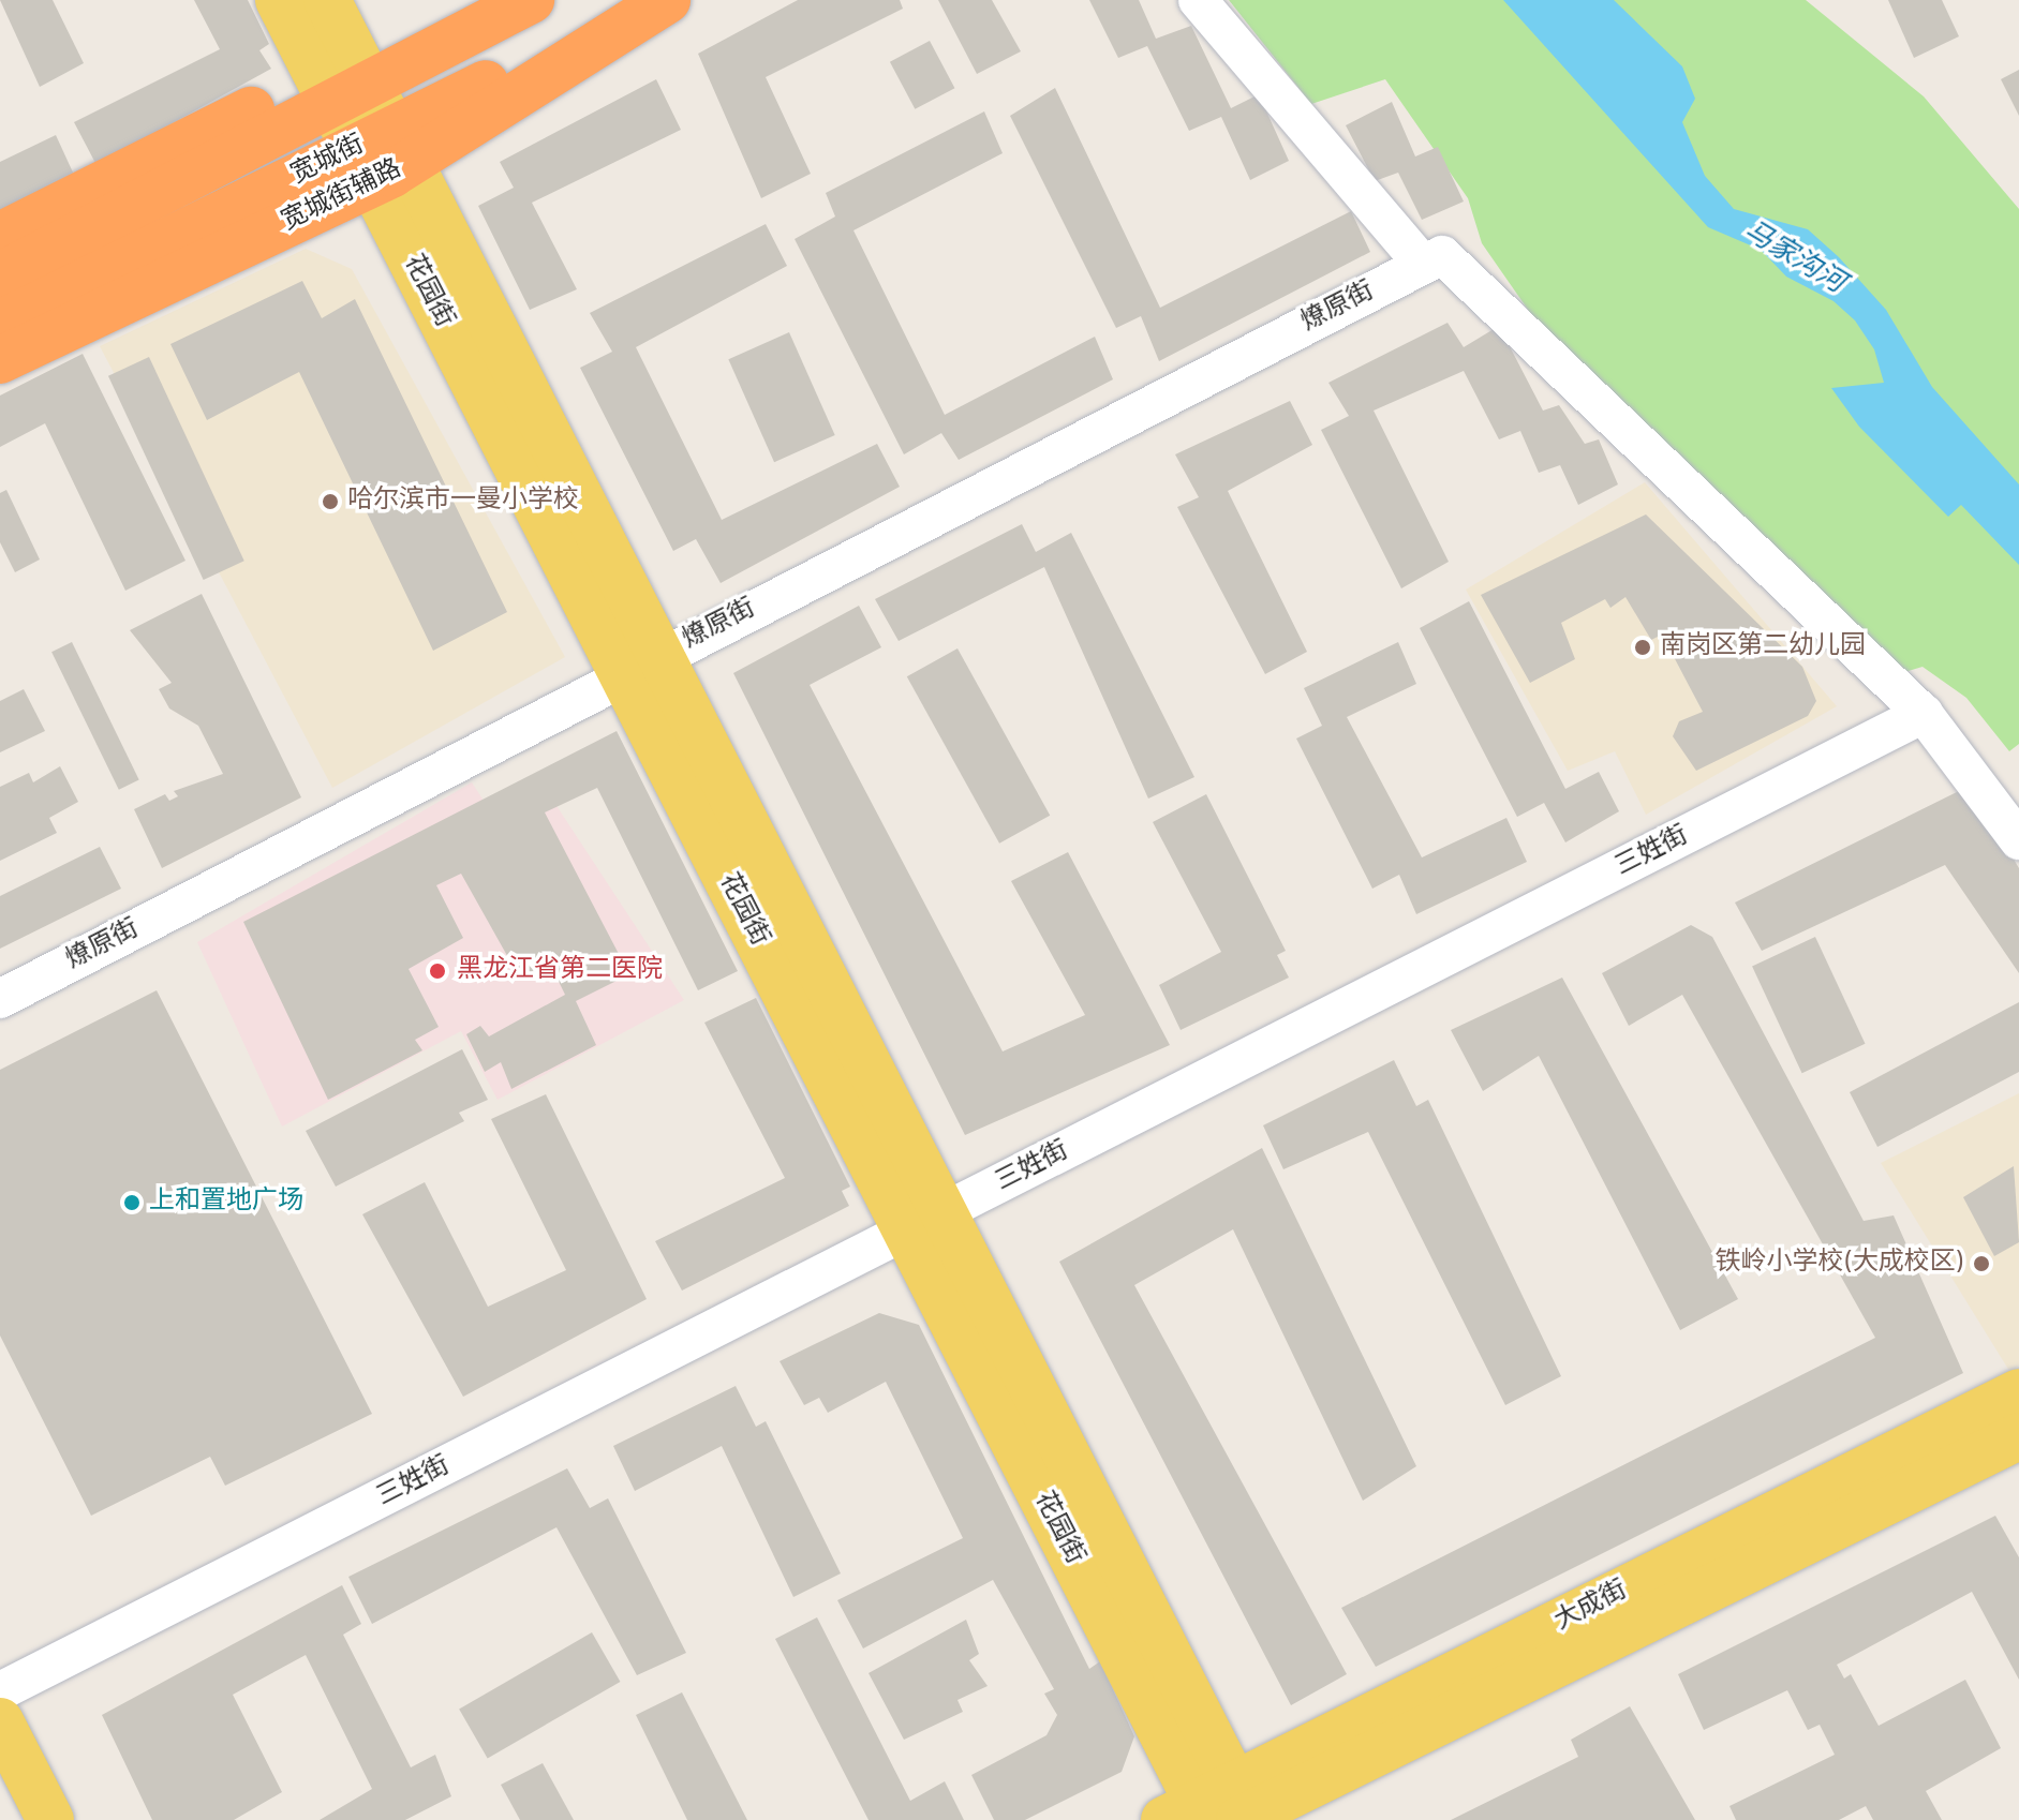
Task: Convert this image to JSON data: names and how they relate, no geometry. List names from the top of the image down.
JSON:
{
  "streets": {
    "highway": ["宽城街", "宽城街辅路"],
    "main road": ["花园街", "大成街"],
    "street": ["燎原街", "三姓街"]
  },
  "crossings": [
    ["宽城街", "宽城街辅路"],
    ["宽城街", "花园街"],
    ["宽城街辅路", "花园街"],
    ["花园街", "燎原街"],
    ["花园街", "三姓街"],
    ["花园街", "大成街"]
  ],
  "water": ["马家沟河"],
  "places": [
    "哈尔滨市一曼小学校",
    "南岗区第二幼儿园",
    "黑龙江省第二医院",
    "上和置地广场",
    "铁岭小学校(大成校区)"
  ]
}
